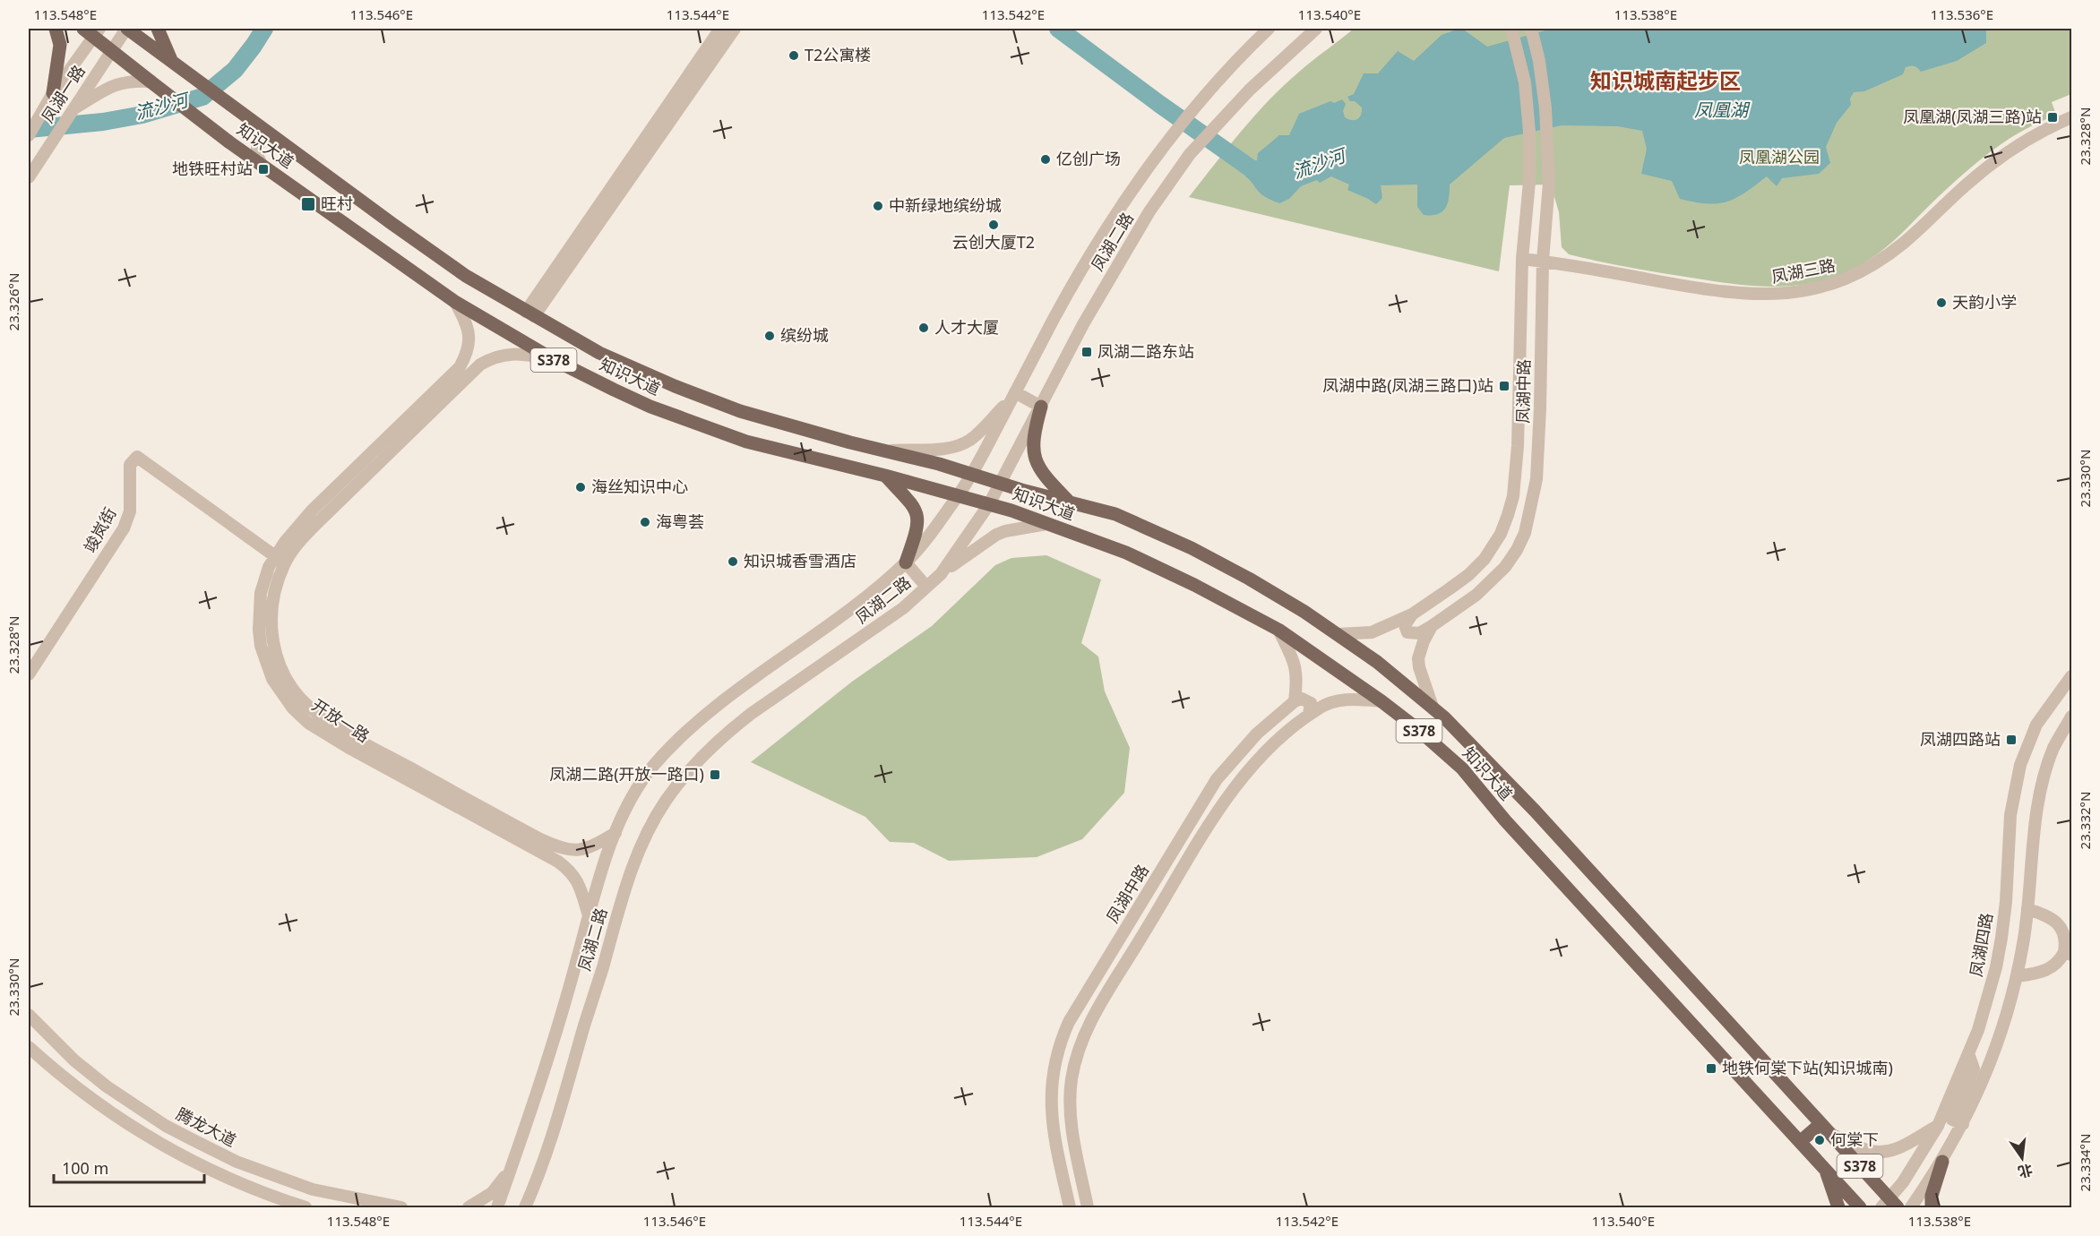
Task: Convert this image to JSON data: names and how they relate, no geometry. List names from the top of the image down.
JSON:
{
  "streets": {
    "main road": ["知识大道", "S378"],
    "street": [
      "凤湖一路",
      "凤湖二路",
      "凤湖三路",
      "凤湖中路",
      "竣岚街",
      "开放一路",
      "凤湖四路",
      "腾龙大道"
    ]
  },
  "crossings": [
    ["凤湖一路", "知识大道"],
    ["知识大道", "凤湖二路"],
    ["知识大道", "凤湖中路"],
    ["知识大道", "开放一路"],
    ["知识大道", "凤湖四路"],
    ["凤湖二路", "开放一路"],
    ["凤湖三路", "凤湖中路"],
    ["竣岚街", "开放一路"]
  ],
  "districts": ["知识城南起步区"],
  "water": ["流沙河", "凤凰湖"],
  "parks": ["凤凰湖公园"],
  "places": {
    "other": [
      "T2公寓楼",
      "亿创广场",
      "中新绿地缤纷城",
      "云创大厦T2",
      "天韵小学",
      "人才大厦",
      "缤纷城",
      "海丝知识中心",
      "海粤荟",
      "知识城香雪酒店",
      "何棠下"
    ],
    "transit": [
      "凤凰湖(凤湖三路)站",
      "地铁旺村站",
      "旺村",
      "凤湖二路东站",
      "凤湖中路(凤湖三路口)站",
      "凤湖四路站",
      "凤湖二路(开放一路口)",
      "地铁何棠下站(知识城南)"
    ]
  },
  "scale_bar": "100 m",
  "north": "bottom",
  "coordinates": [
    "113.548°E",
    "113.546°E",
    "113.544°E",
    "113.542°E",
    "113.540°E",
    "113.538°E",
    "113.536°E",
    "23.328°N",
    "23.326°N",
    "23.330°N",
    "23.332°N",
    "23.334°N"
  ]
}
